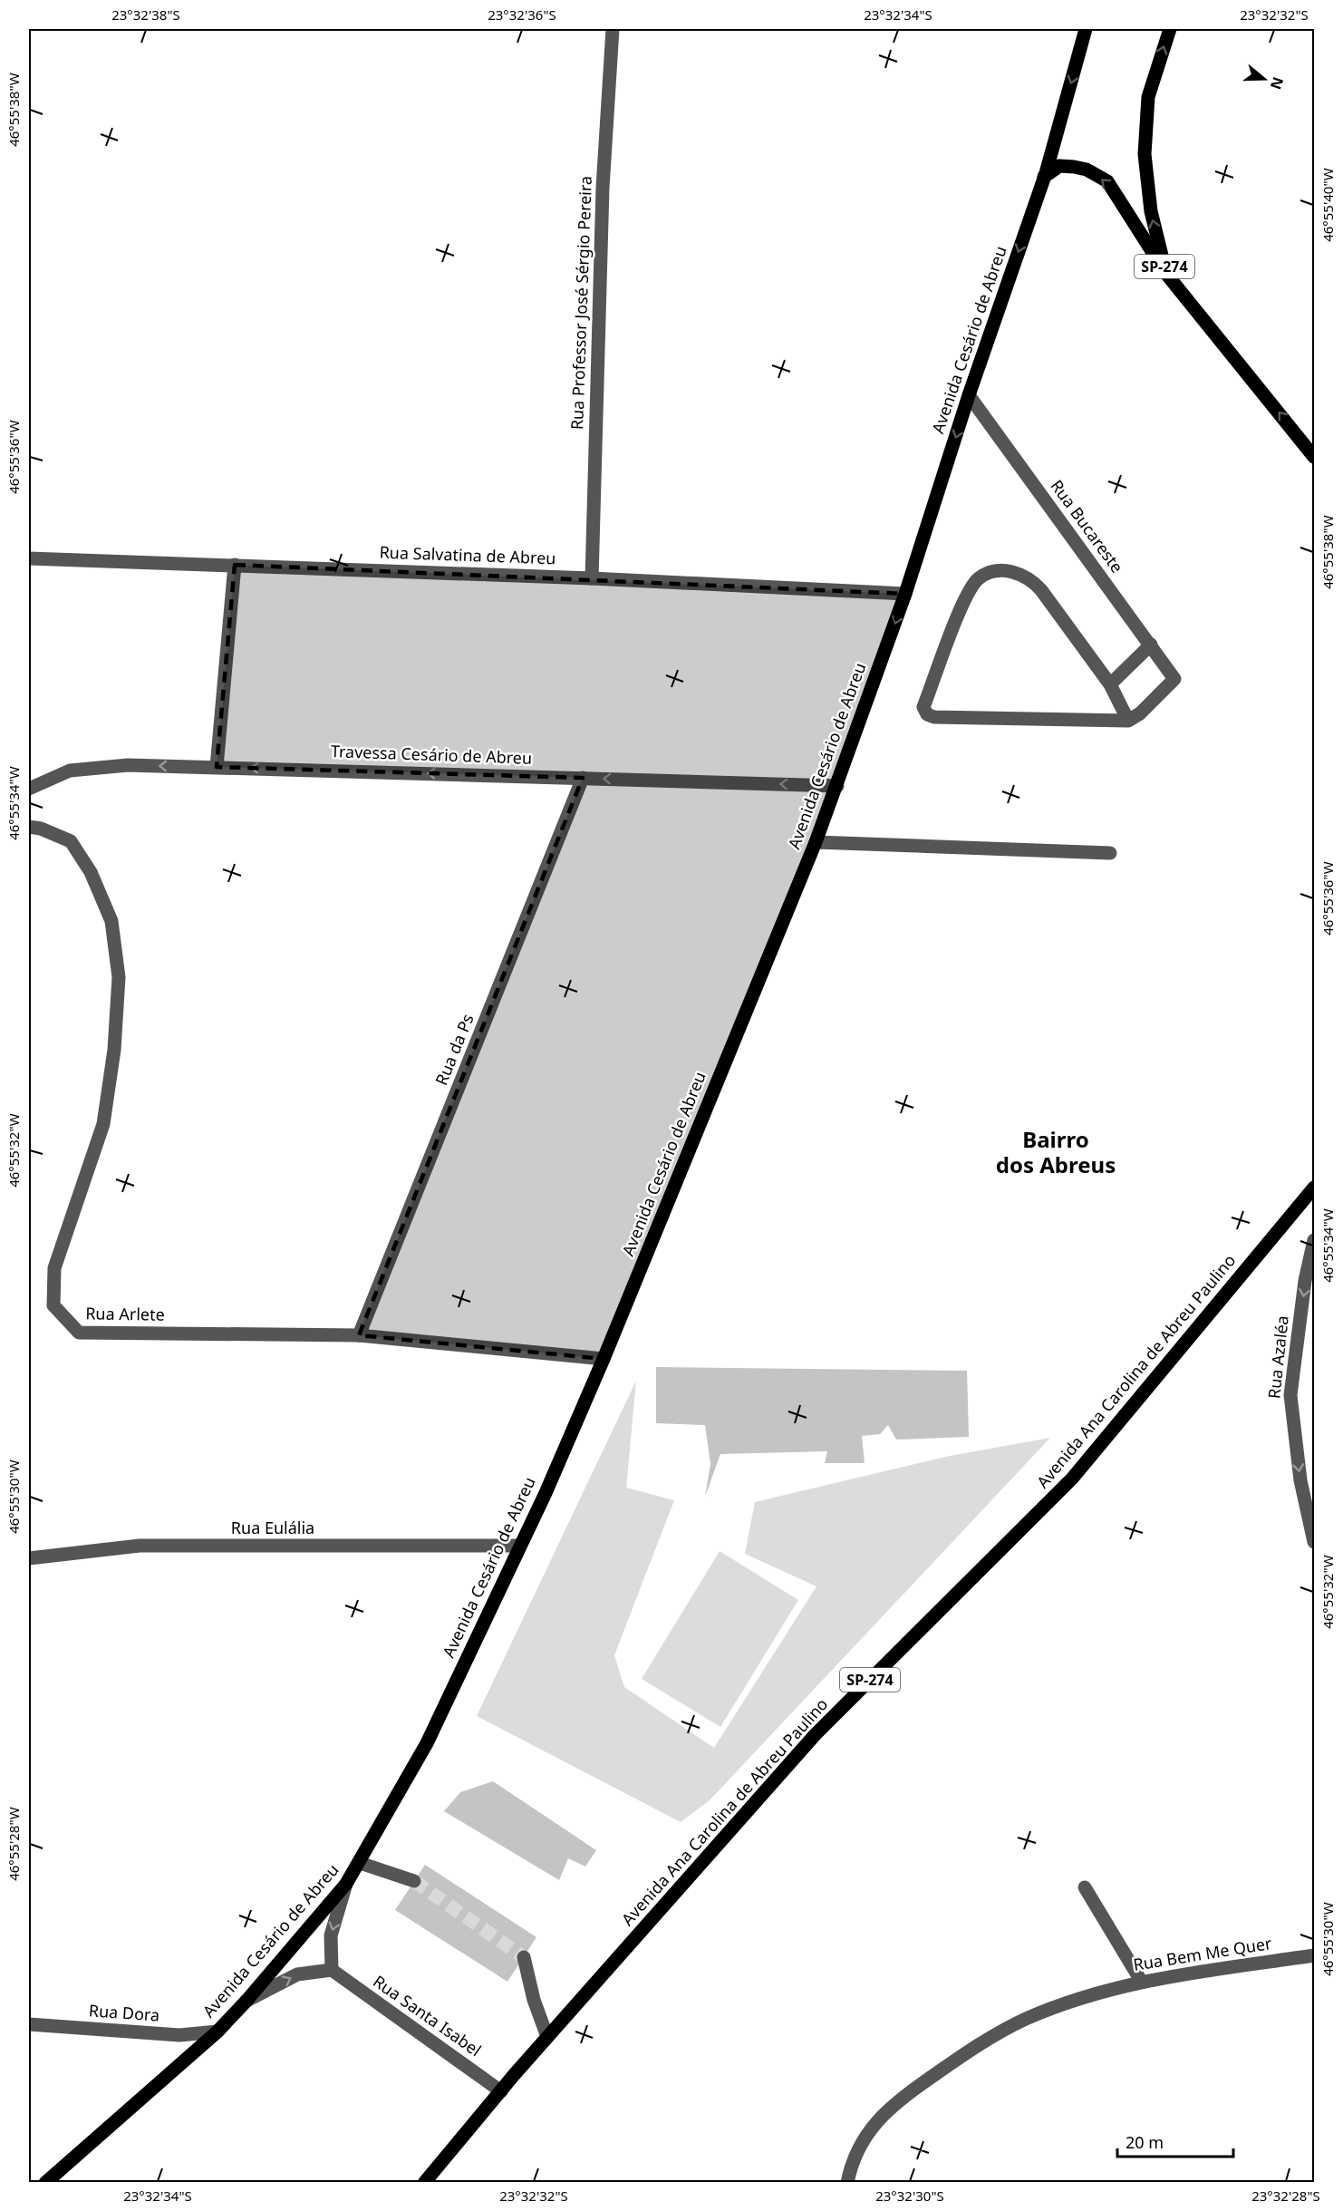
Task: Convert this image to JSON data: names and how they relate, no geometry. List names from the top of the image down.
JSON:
{
  "streets": {
    "main road": ["SP-274", "Avenida Cesário de Abreu", "Avenida Ana Carolina de Abreu Paulino"],
    "street": [
      "Rua Professor José Sérgio Pereira",
      "Rua Bucareste",
      "Rua Salvatina de Abreu",
      "Travessa Cesário de Abreu",
      "Rua da Ps",
      "Rua Arlete",
      "Rua Azaléa",
      "Rua Eulália",
      "Rua Bem Me Quer",
      "Rua Dora",
      "Rua Santa Isabel"
    ]
  },
  "crossings": [
    ["Rua Professor José Sérgio Pereira", "Rua Salvatina de Abreu"],
    ["Avenida Cesário de Abreu", "Rua Bucareste"],
    ["Avenida Cesário de Abreu", "Rua Salvatina de Abreu"],
    ["Avenida Cesário de Abreu", "Travessa Cesário de Abreu"],
    ["Avenida Cesário de Abreu", "Rua Arlete"],
    ["Avenida Cesário de Abreu", "Rua Eulália"],
    ["Avenida Cesário de Abreu", "Rua Dora"],
    ["Travessa Cesário de Abreu", "Rua da Ps"],
    ["Rua da Ps", "Rua Arlete"],
    ["Avenida Ana Carolina de Abreu Paulino", "Rua Santa Isabel"]
  ],
  "one_way": ["Travessa Cesário de Abreu", "Rua Azaléa"],
  "districts": ["Bairro dos Abreus"],
  "scale_bar": "20 m",
  "north": "right",
  "coordinates": [
    "23°32'38\"S",
    "23°32'36\"S",
    "23°32'34\"S",
    "23°32'32\"S",
    "46°55'38\"W",
    "46°55'40\"W",
    "46°55'36\"W",
    "46°55'34\"W",
    "46°55'32\"W",
    "46°55'30\"W",
    "46°55'28\"W",
    "23°32'30\"S",
    "23°32'28\"S"
  ]
}
